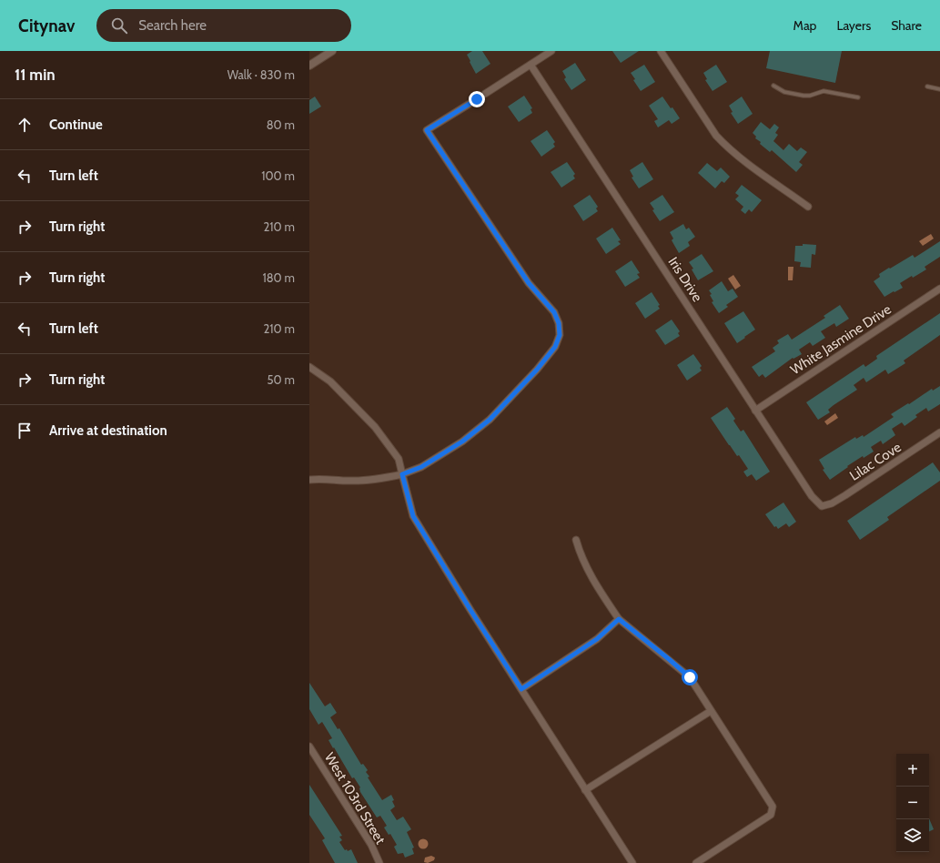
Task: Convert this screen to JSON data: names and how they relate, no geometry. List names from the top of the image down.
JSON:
{
  "streets": {
    "street": [
      "Iris Drive",
      "White Jasmine Drive",
      "Lilac Cove",
      "West 103rd Street"
    ]
  },
  "crossings": [
    ["Iris Drive", "White Jasmine Drive"],
    ["Iris Drive", "Lilac Cove"]
  ],
  "page": {
    "header": "Citynav",
    "search": "Search here",
    "nav": ["Map", "Layers", "Share"],
    "heading": ["11 min", "Walk · 830 m"],
    "list": [
      ["Continue", "80 m"],
      ["Turn left", "100 m"],
      ["Turn right", "210 m"],
      ["Turn right", "180 m"],
      ["Turn left", "210 m"],
      ["Turn right", "50 m"],
      "Arrive at destination"
    ],
    "map_buttons": ["+", "−"]
  }
}
